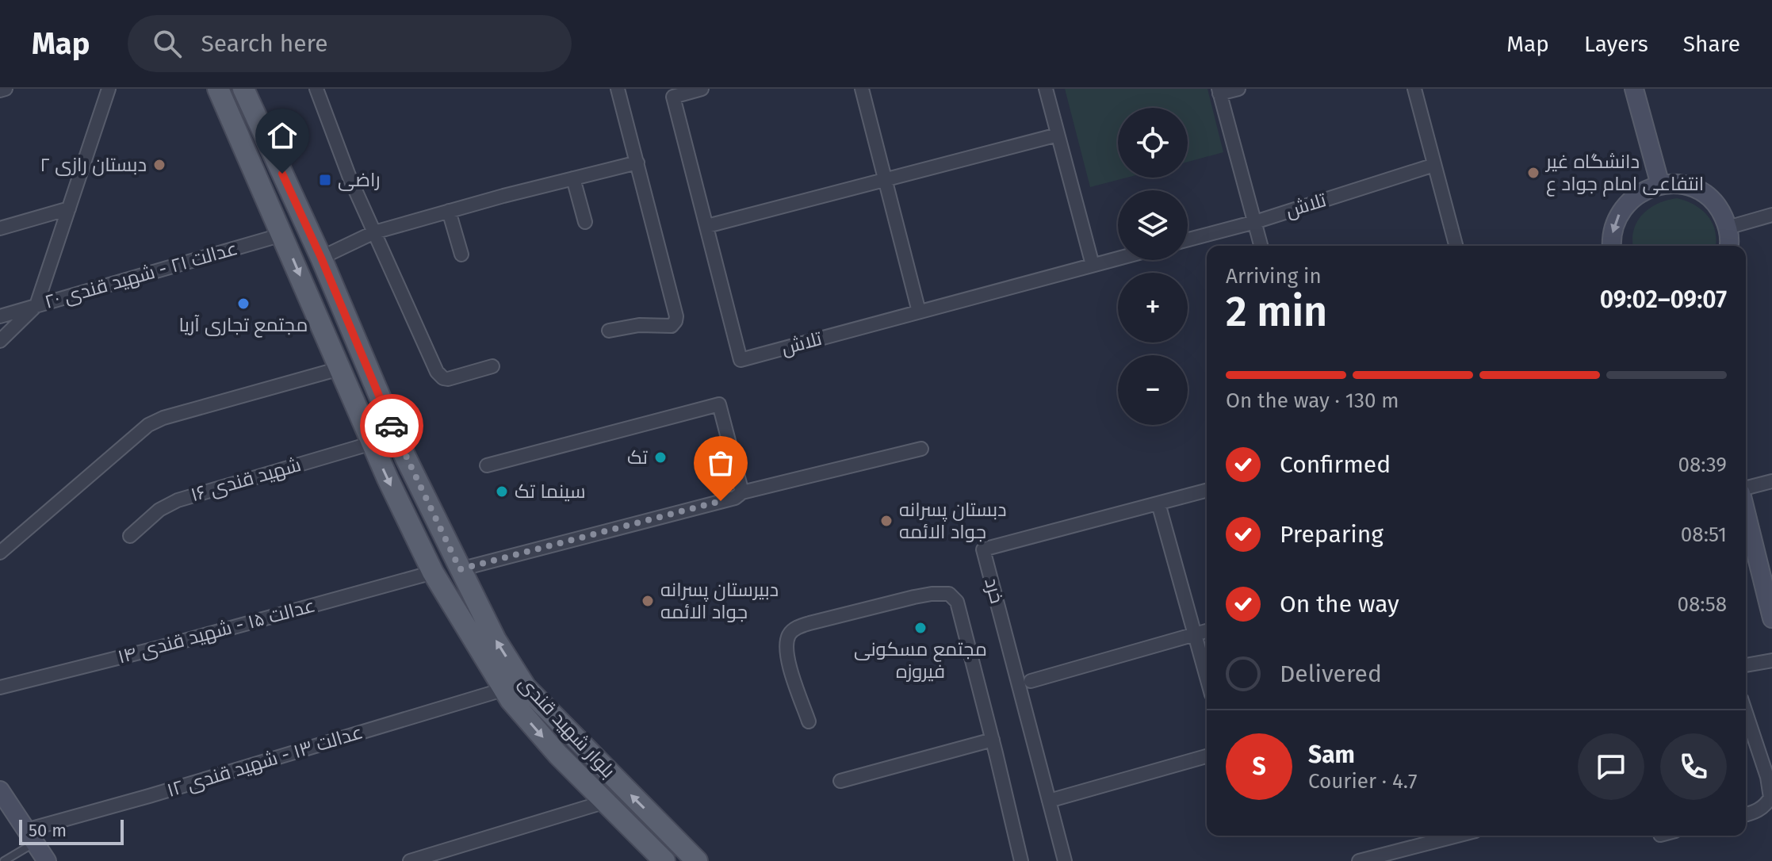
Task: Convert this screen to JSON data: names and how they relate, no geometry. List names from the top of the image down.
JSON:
{
  "streets": {
    "main road": ["بلوار شهید قندی"],
    "street": [
      "تلاش",
      "عدالت ۲۱ - شهید قندی ۲۰",
      "شهید قندی ۱۶",
      "خرد",
      "عدالت ۱۵ - شهید قندی ۱۴",
      "عدالت ۱۳ - شهید قندی ۱۲"
    ]
  },
  "crossings": [
    ["عدالت ۲۱ - شهید قندی ۲۰", "بلوار شهید قندی"],
    ["شهید قندی ۱۶", "بلوار شهید قندی"],
    ["عدالت ۱۵ - شهید قندی ۱۴", "بلوار شهید قندی"],
    ["بلوار شهید قندی", "عدالت ۱۳ - شهید قندی ۱۲"]
  ],
  "places": {
    "other": [
      "دبستان رازی ۲",
      "دانشگاه غیر انتفاعی امام جواد ع",
      "مجتمع تجاری آریا",
      "تک",
      "سینما تک",
      "دبستان پسرانه جواد الائمه",
      "دبیرستان پسرانه جواد الائمه",
      "مجتمع مسکونی فیروزه"
    ],
    "transit": ["راضی"]
  },
  "scale_bar": "50 m",
  "page": {
    "header": "Map",
    "search": "Search here",
    "nav": ["Map", "Layers", "Share"],
    "map_buttons": ["+", "−"],
    "heading": ["2 min", "Arriving in", "09:02–09:07"],
    "panel": ["Sam", "Courier · 4.7"],
    "bar": "On the way · 130 m",
    "list": [
      ["Confirmed", "08:39"],
      ["Preparing", "08:51"],
      ["On the way", "08:58"],
      "Delivered"
    ],
    "round": "S",
    "scale": "50 m"
  }
}
